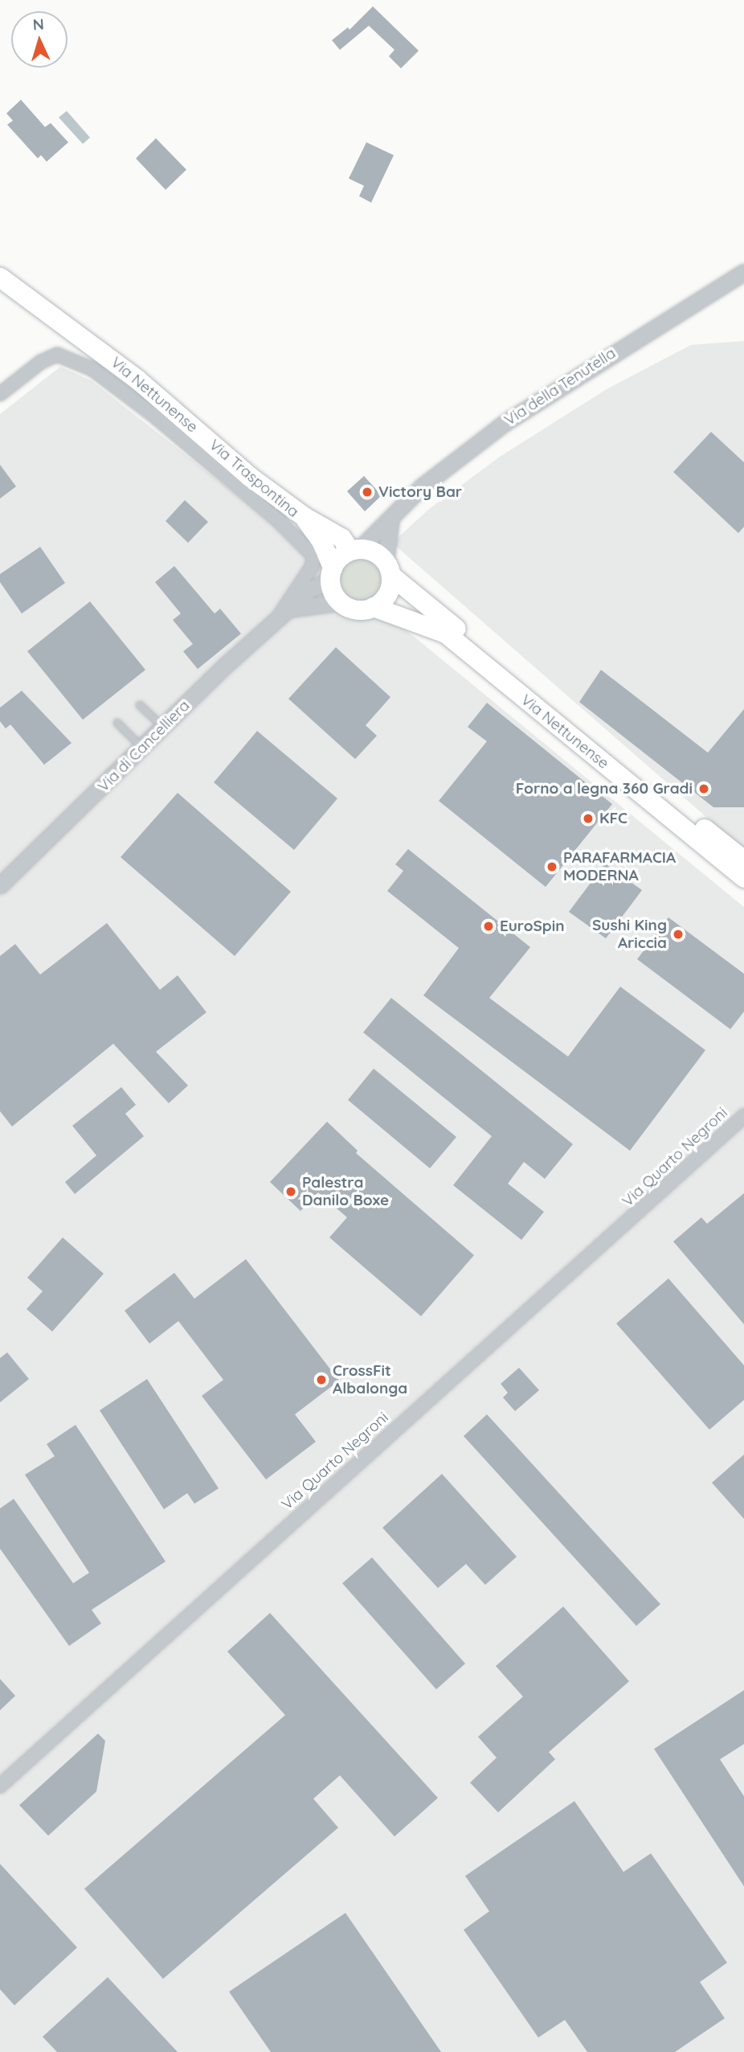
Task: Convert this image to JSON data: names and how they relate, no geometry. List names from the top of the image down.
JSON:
{
  "streets": {
    "main road": ["Via Nettunense"],
    "street": [
      "Via della Tenutella",
      "Via Traspontina",
      "Via di Cancelliera",
      "Via Quarto Negroni"
    ]
  },
  "crossings": [
    ["Via della Tenutella", "Via Nettunense"],
    ["Via della Tenutella", "Via di Cancelliera"],
    ["Via Nettunense", "Via di Cancelliera"],
    ["Via Traspontina", "Via di Cancelliera"]
  ],
  "places": [
    "Victory Bar",
    "Forno a legna 360 Gradi",
    "KFC",
    "PARAFARMACIA MODERNA",
    "EuroSpin",
    "Sushi King Ariccia",
    "Palestra Danilo Boxe",
    "CrossFit Albalonga"
  ],
  "north": "top"
}
